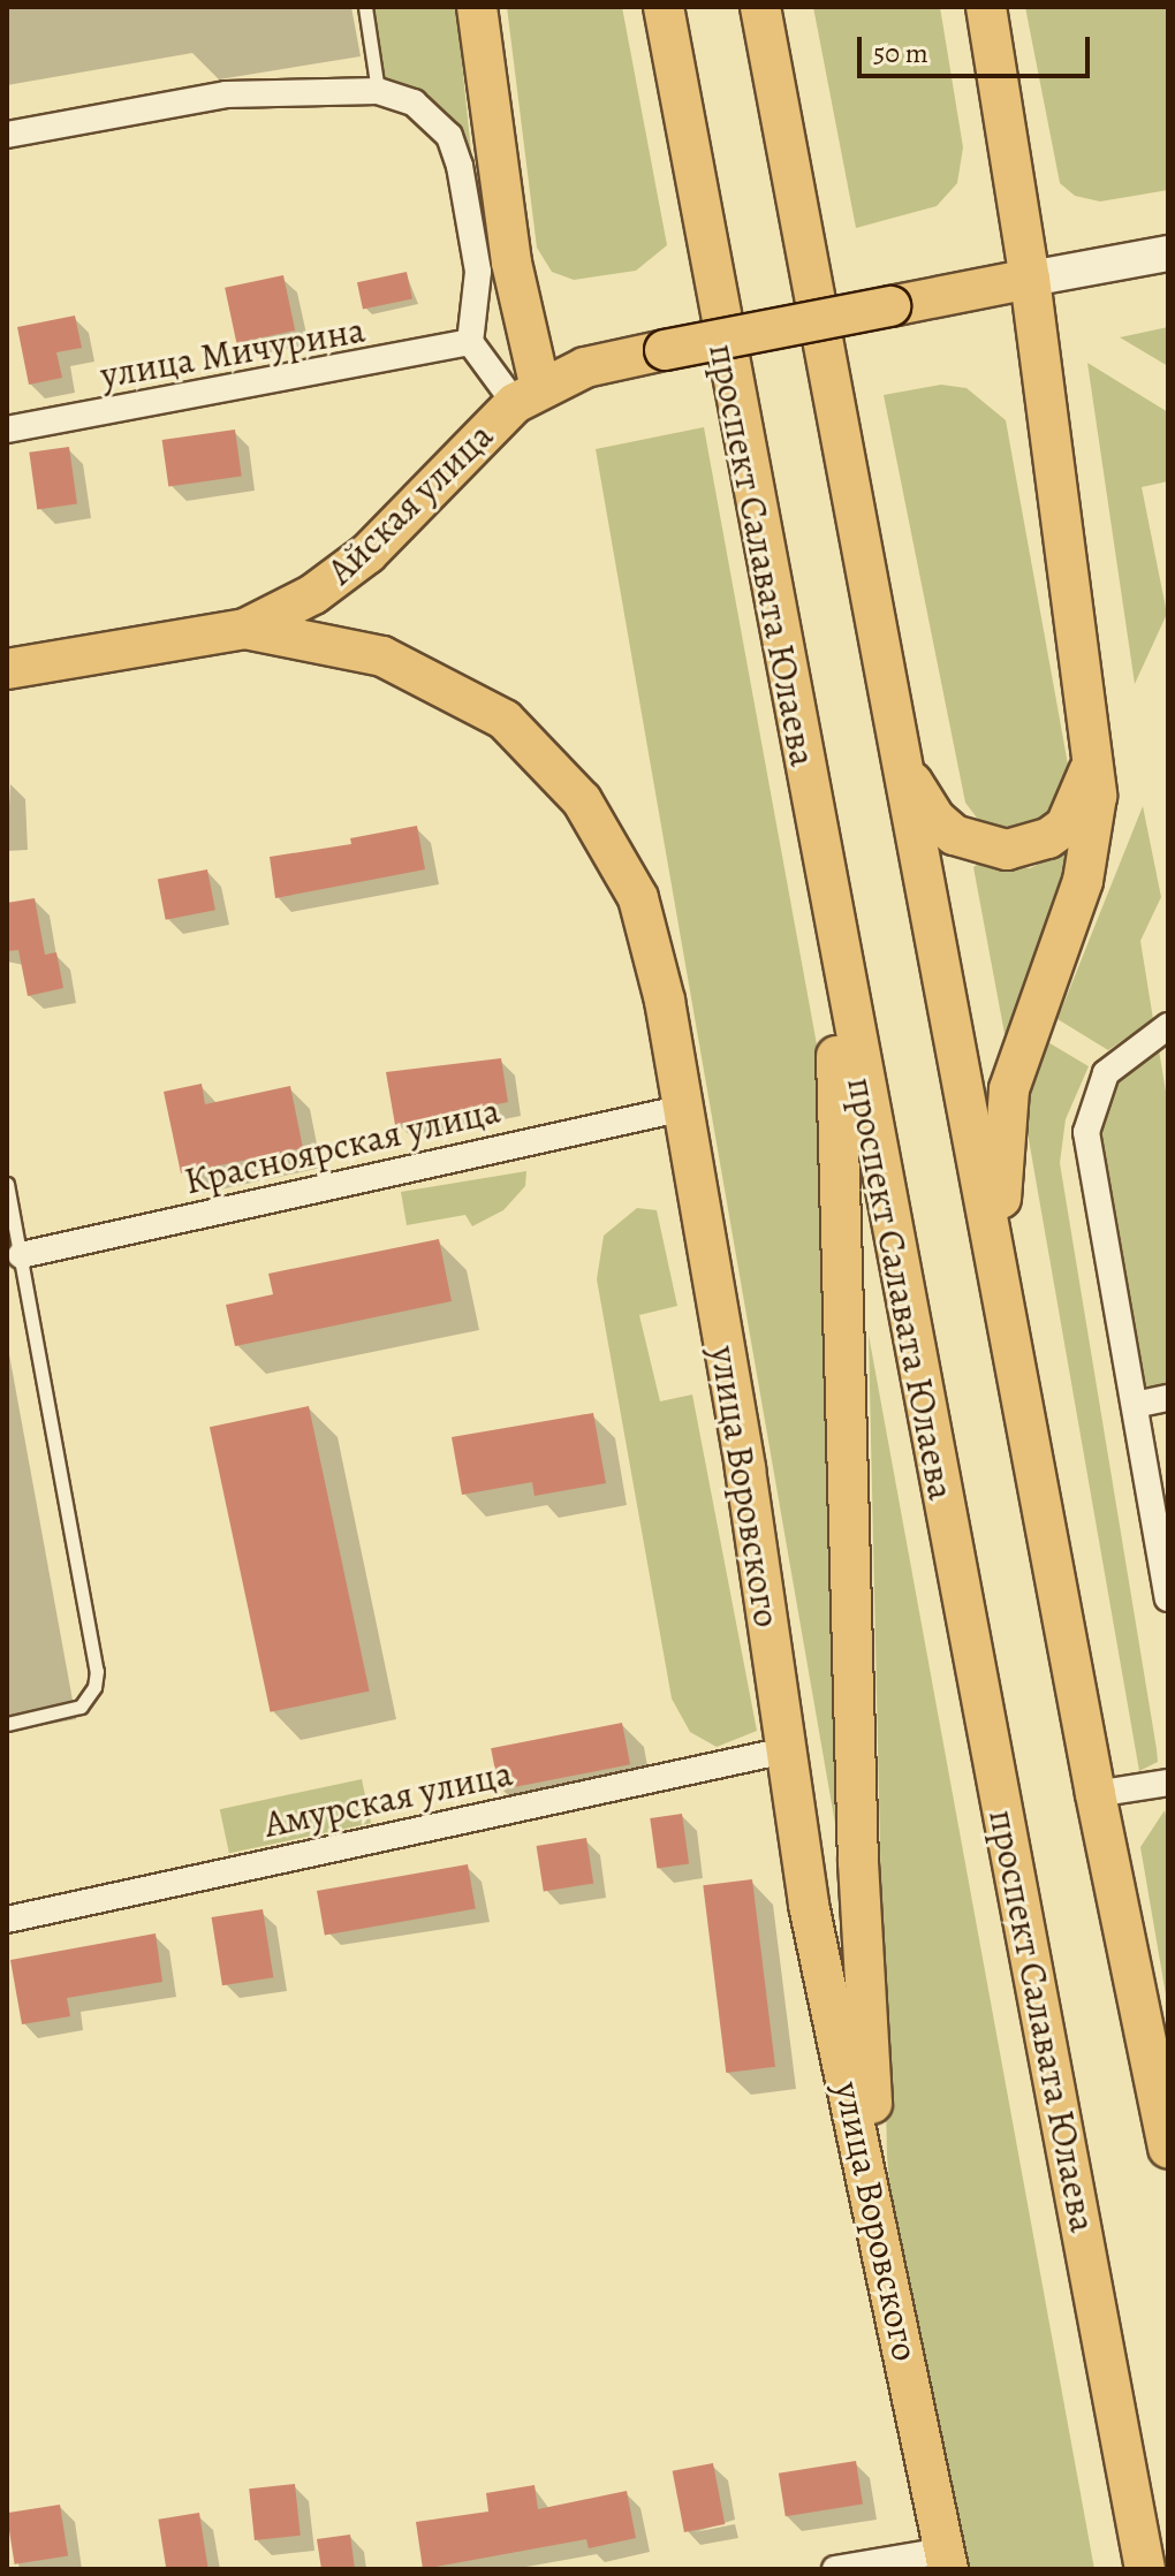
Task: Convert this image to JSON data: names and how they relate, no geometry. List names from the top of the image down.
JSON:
{
  "streets": {
    "main road": ["Айская улица", "проспект Салавата Юлаева", "улица Воровского"],
    "street": ["улица Мичурина", "Красноярская улица", "Амурская улица"]
  },
  "crossings": [
    ["Айская улица", "улица Воровского"],
    ["Красноярская улица", "улица Воровского"],
    ["улица Воровского", "Амурская улица"]
  ],
  "scale_bar": "50 m"
}
